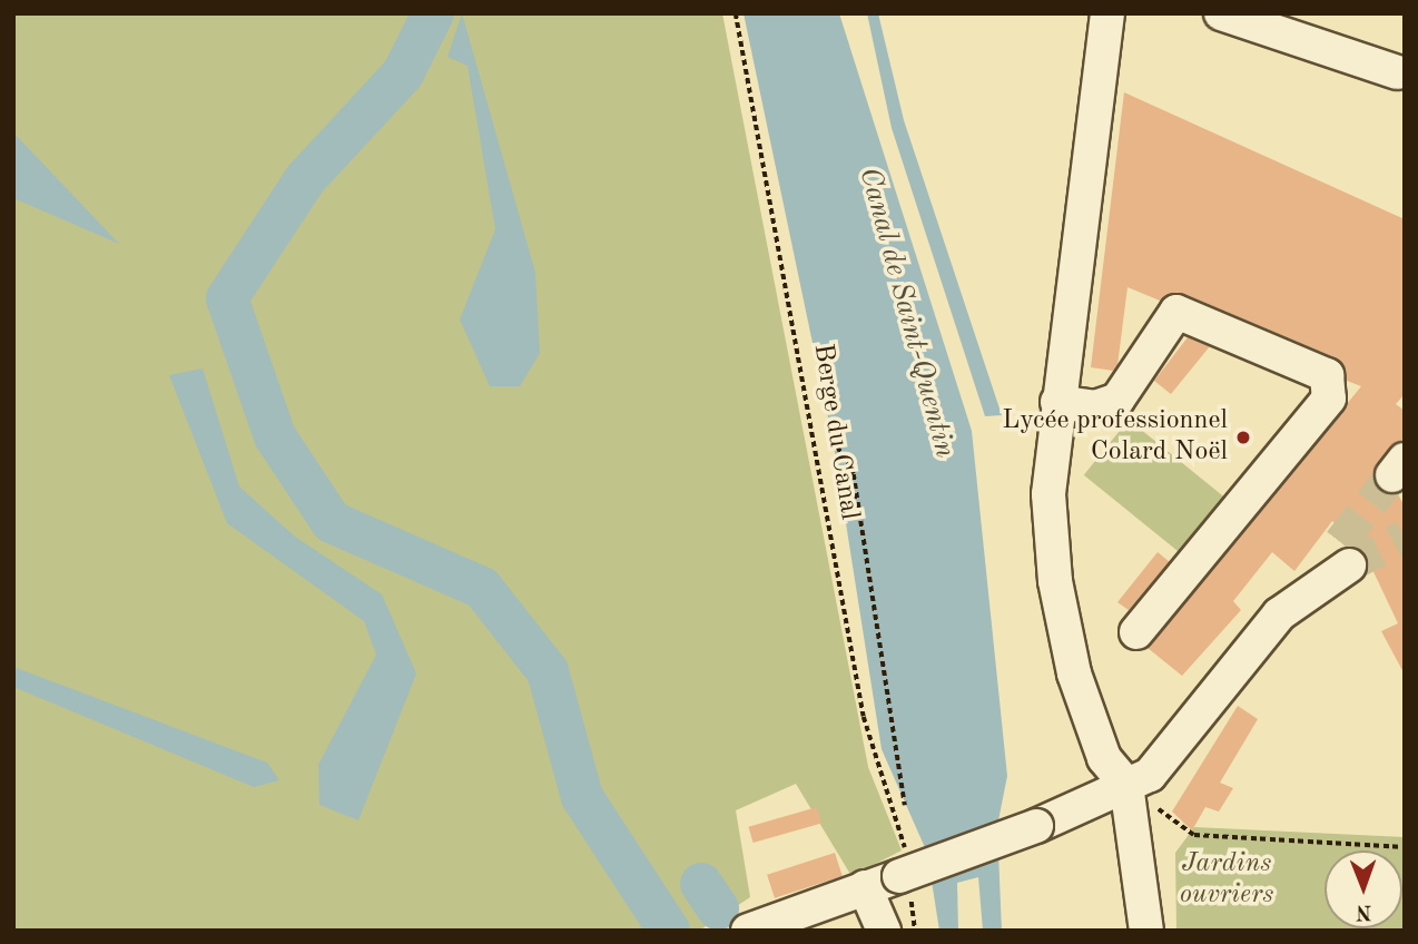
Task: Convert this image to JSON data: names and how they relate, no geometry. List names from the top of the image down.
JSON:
{
  "streets": {
    "path": ["Berge du Canal"]
  },
  "water": ["Canal de Saint-Quentin"],
  "parks": ["Jardins ouvriers"],
  "places": ["Lycée professionnel Colard Noël"],
  "north": "bottom"
}
